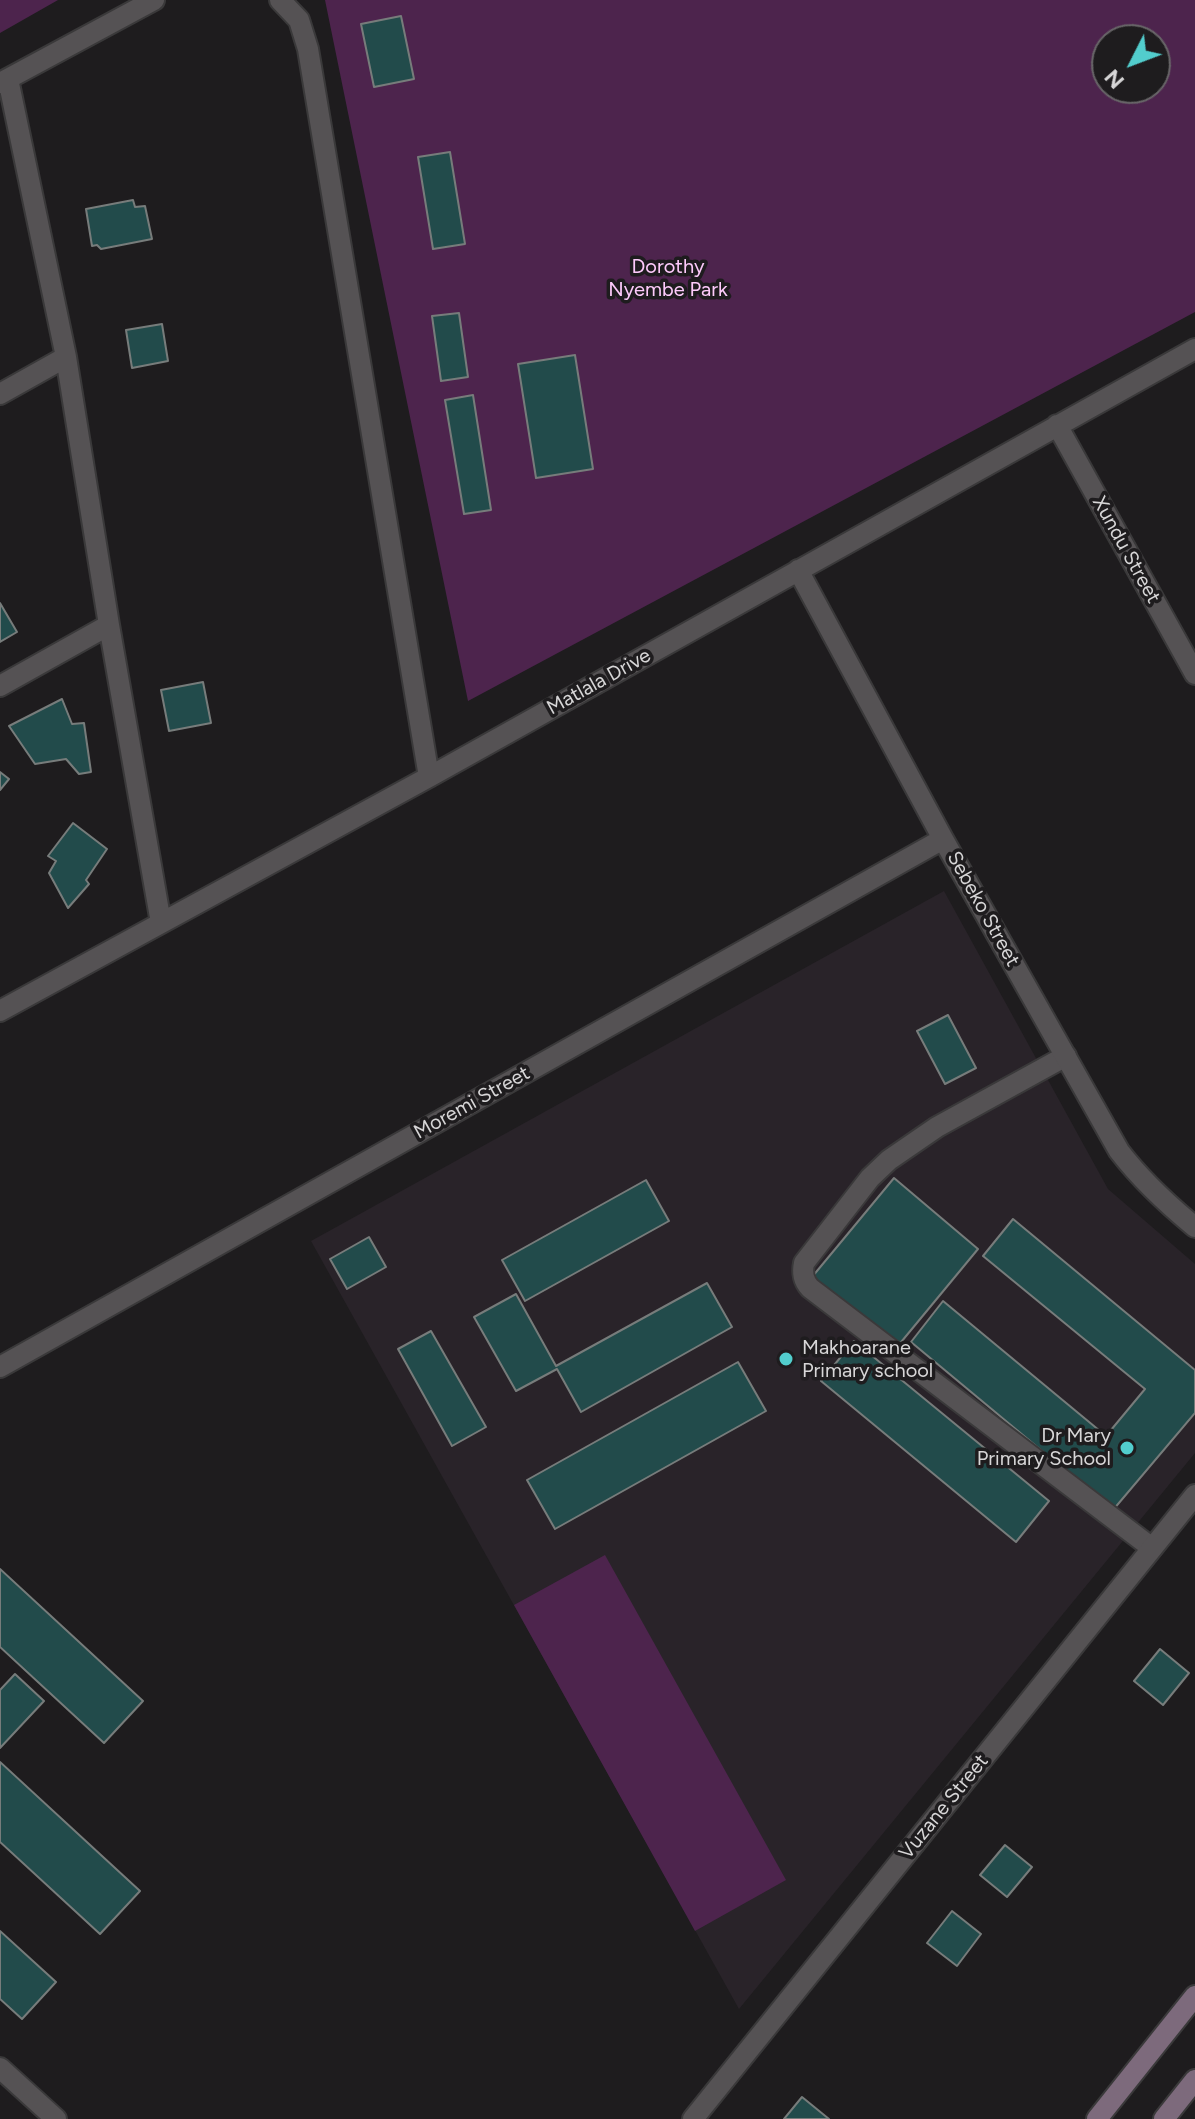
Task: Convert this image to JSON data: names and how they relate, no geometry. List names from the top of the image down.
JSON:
{
  "streets": {
    "street": [
      "Xundu Street",
      "Matlala Drive",
      "Sebeko Street",
      "Moremi Street",
      "Vuzane Street"
    ]
  },
  "crossings": [
    ["Xundu Street", "Matlala Drive"],
    ["Matlala Drive", "Sebeko Street"],
    ["Sebeko Street", "Moremi Street"]
  ],
  "parks": ["Dorothy Nyembe Park"],
  "places": ["Makhoarane Primary school", "Dr Mary Primary School"],
  "north": "bottom left"
}
